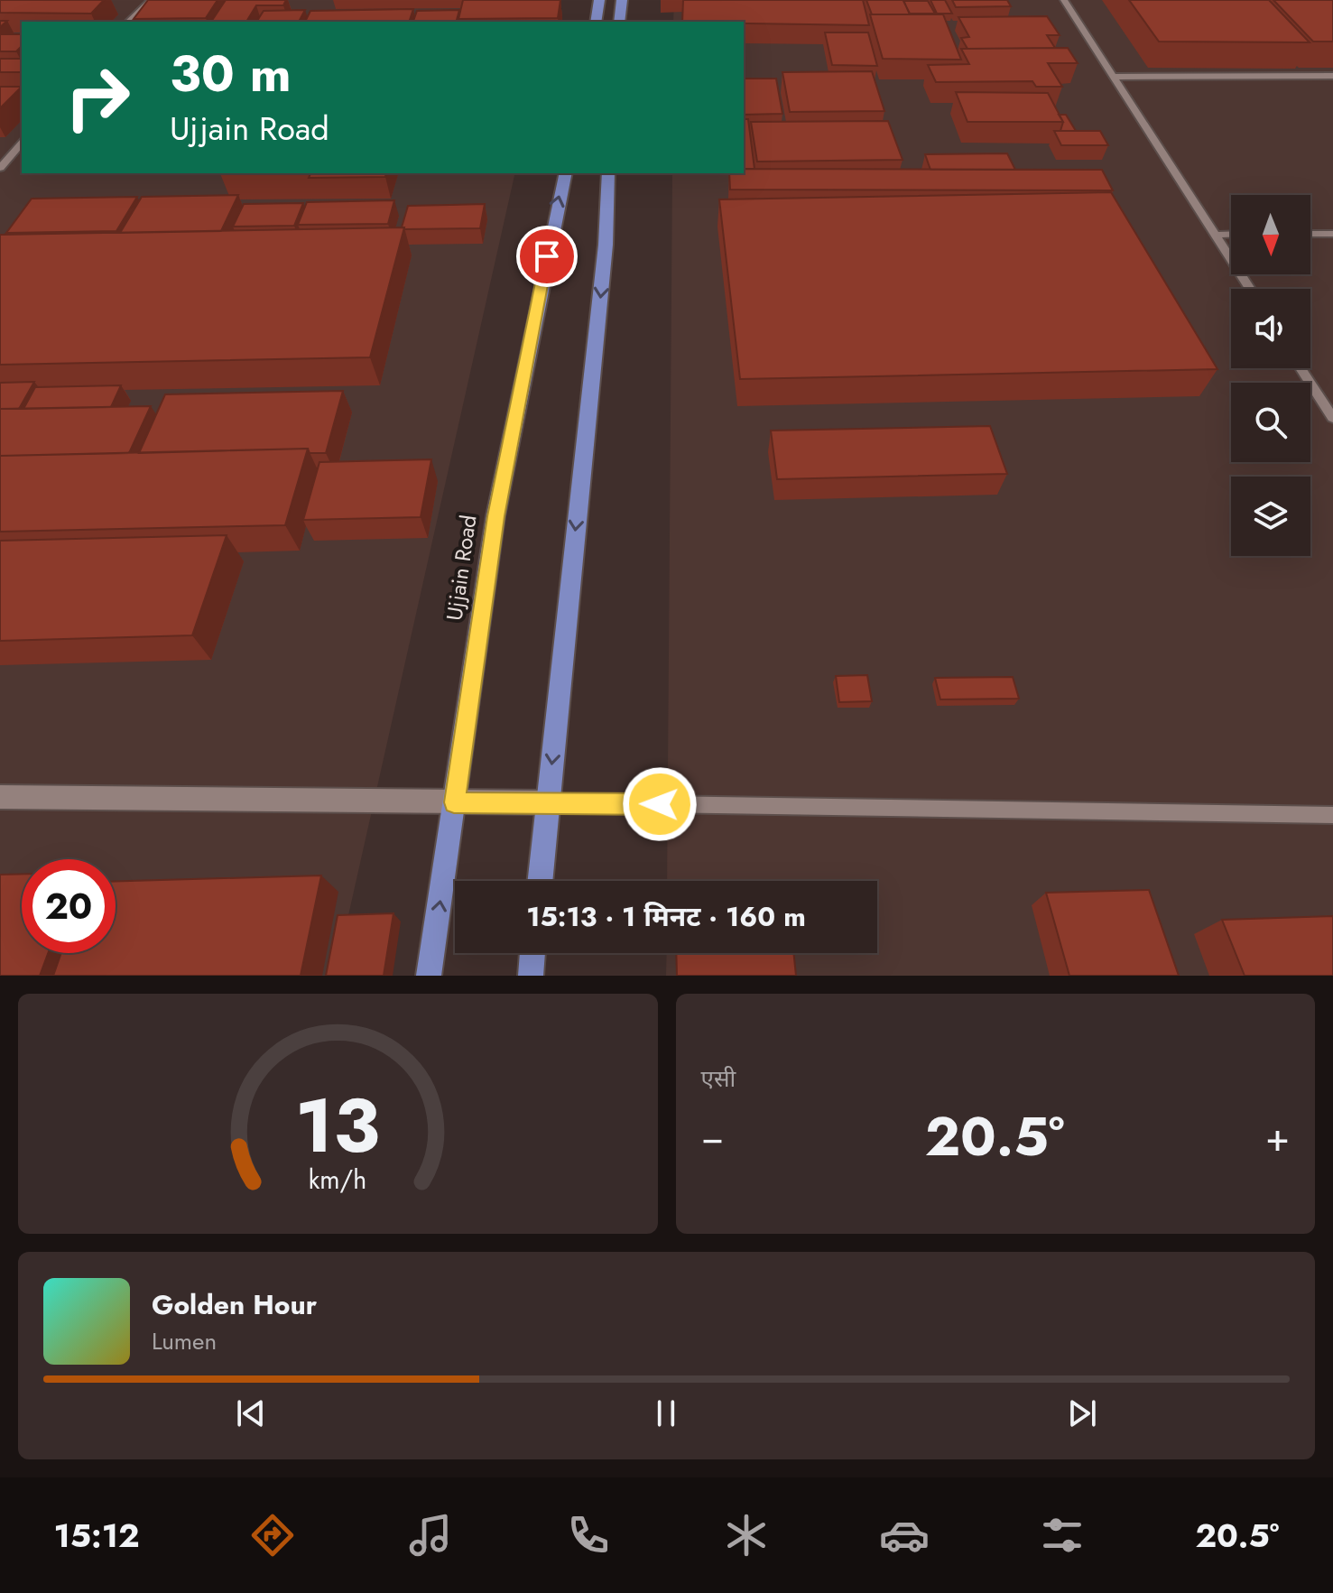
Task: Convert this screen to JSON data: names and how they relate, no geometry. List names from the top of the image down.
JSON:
{
  "streets": {
    "main road": ["Ujjain Road"]
  },
  "north": "bottom",
  "page": {
    "turn": ["30 m", "Ujjain Road"],
    "limit": "20",
    "trip": "15:13 · 1 मिनट · 160 m",
    "tile": "एसी",
    "heat": ["−", "20.5°", "+"],
    "song": ["Golden Hour", "Lumen"],
    "tabs": ["15:12", "20.5°"],
    "gauge": ["13", "km/h"]
  }
}
